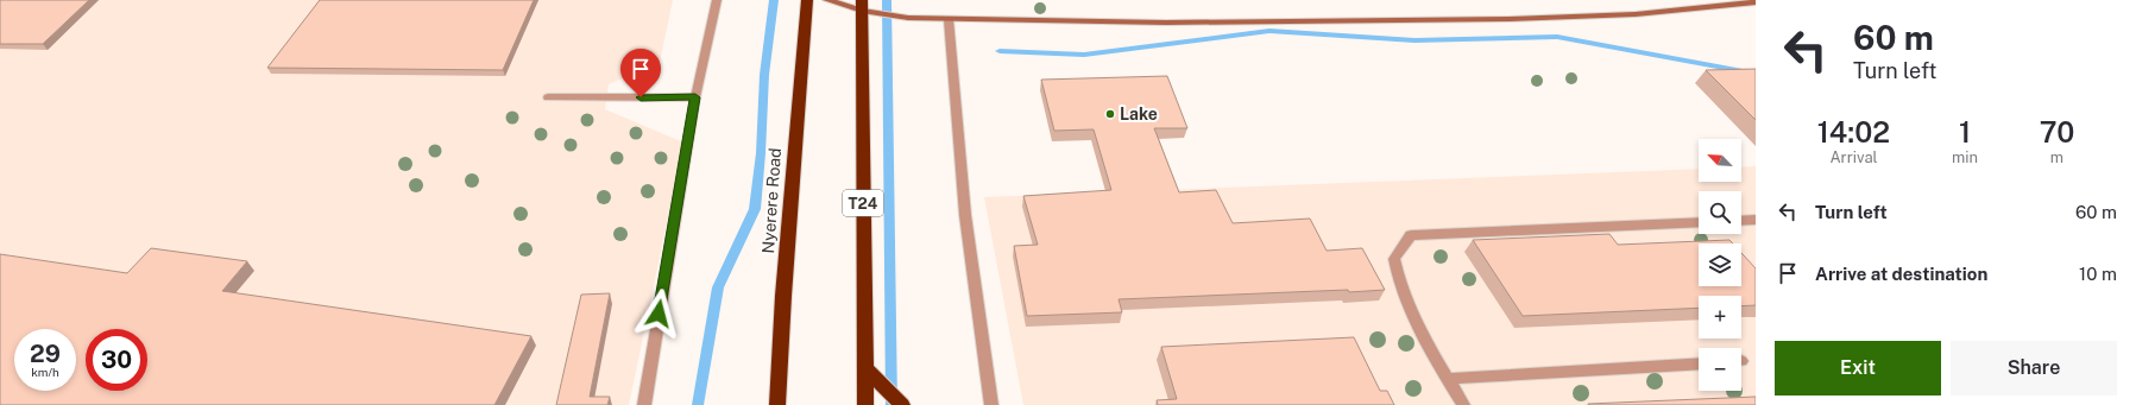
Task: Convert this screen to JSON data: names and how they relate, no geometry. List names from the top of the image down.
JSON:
{
  "streets": {
    "highway": ["Nyerere Road", "T24"]
  },
  "places": ["Lake"],
  "north": "top left",
  "page": {
    "turn": ["60 m", "Turn left"],
    "eta": [
      "14:02",
      "Arrival",
      "1",
      "min",
      "70",
      "m"
    ],
    "map_buttons": ["+", "−"],
    "list": [
      {
        "name": "Turn left",
        "value": "60 m"
      },
      {
        "name": "Arrive at destination",
        "value": "10 m"
      }
    ],
    "speed": "29 km/h",
    "limit": "30",
    "buttons": ["Exit", "Share"]
  }
}
